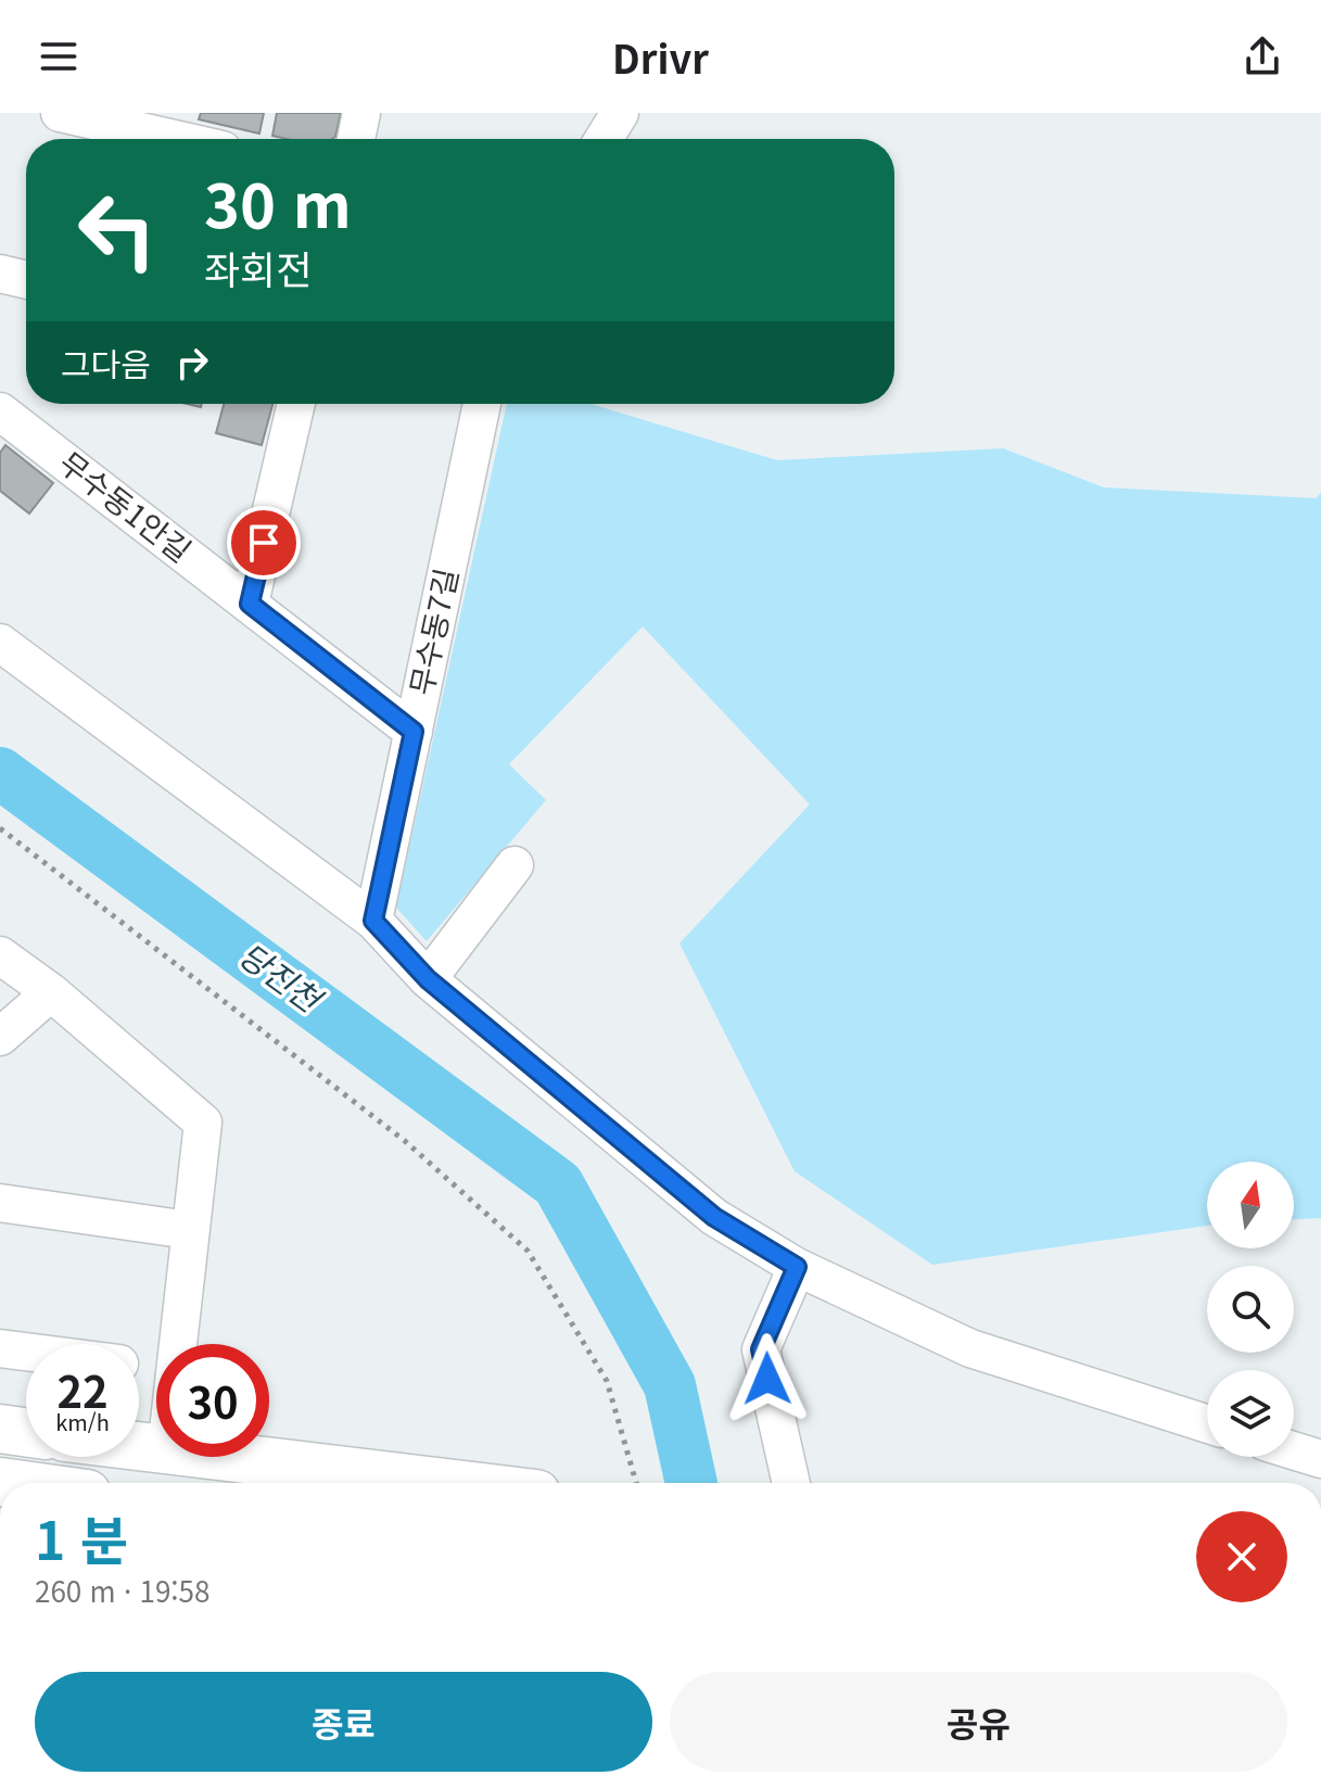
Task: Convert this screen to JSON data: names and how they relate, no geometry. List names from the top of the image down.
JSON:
{
  "streets": {
    "street": ["무수동1안길", "무수동7길"]
  },
  "crossings": [
    ["무수동1안길", "무수동7길"]
  ],
  "water": ["당진천"],
  "north": "top",
  "page": {
    "header": "Drivr",
    "turn": ["30 m", "좌회전"],
    "then": "그다음",
    "speed": "22 km/h",
    "limit": "30",
    "heading": ["1 분", "260 m · 19:58"],
    "buttons": ["종료", "공유"]
  }
}
